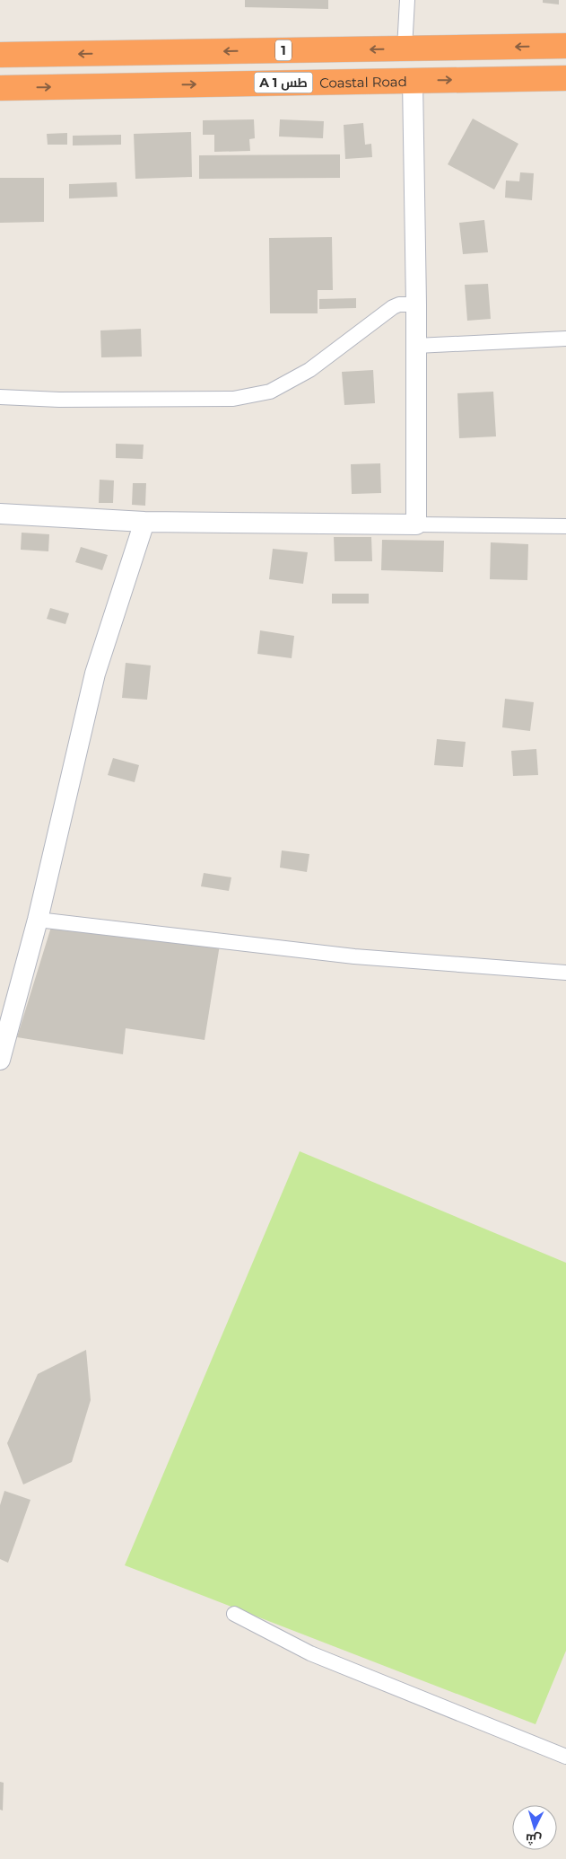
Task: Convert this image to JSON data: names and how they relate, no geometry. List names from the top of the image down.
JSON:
{
  "streets": {
    "highway": ["1", "Coastal Road", "A 1 طس"]
  },
  "north": "bottom"
}
